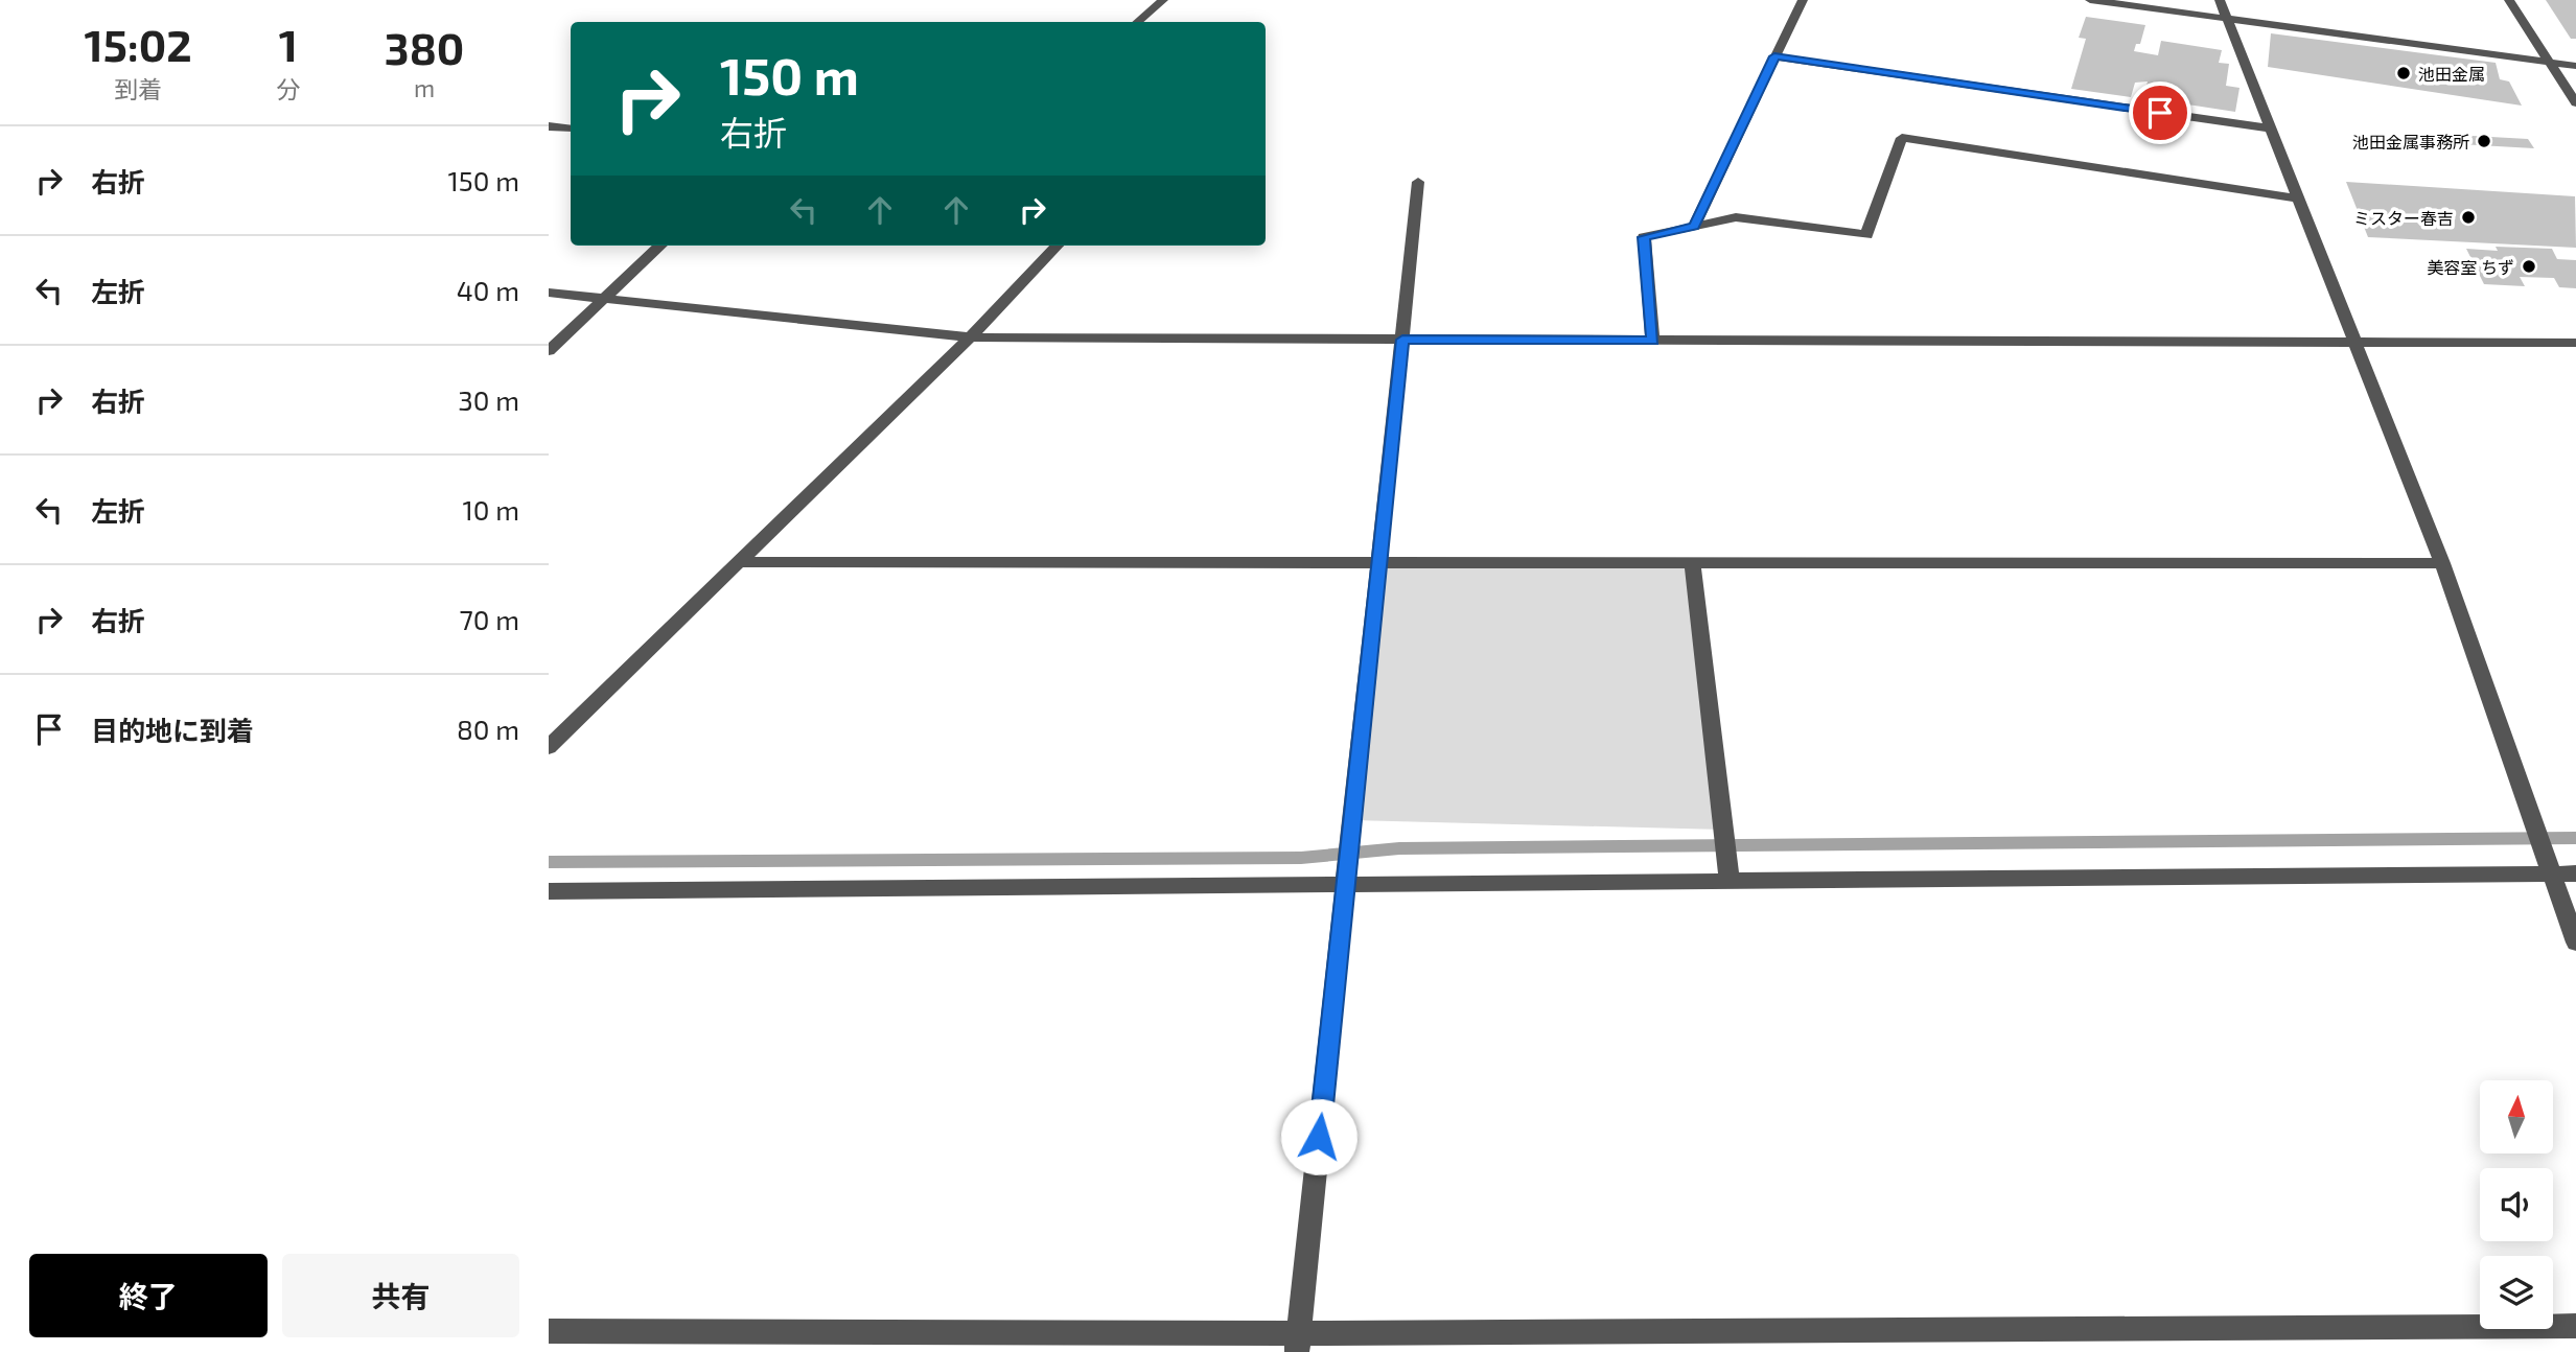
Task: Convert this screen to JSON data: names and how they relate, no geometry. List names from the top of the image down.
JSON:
{
  "places": [
    "池田金属",
    "池田金属事務所",
    "ミスター春吉",
    "美容室 ちず"
  ],
  "north": "top",
  "page": {
    "eta": [
      "15:02",
      "到着",
      "1",
      "分",
      "380",
      "m"
    ],
    "turn": ["150 m", "右折"],
    "list": [
      {
        "name": "右折",
        "value": "150 m"
      },
      {
        "name": "左折",
        "value": "40 m"
      },
      {
        "name": "右折",
        "value": "30 m"
      },
      {
        "name": "左折",
        "value": "10 m"
      },
      {
        "name": "右折",
        "value": "70 m"
      },
      {
        "name": "目的地に到着",
        "value": "80 m"
      }
    ],
    "buttons": ["終了", "共有"]
  }
}
